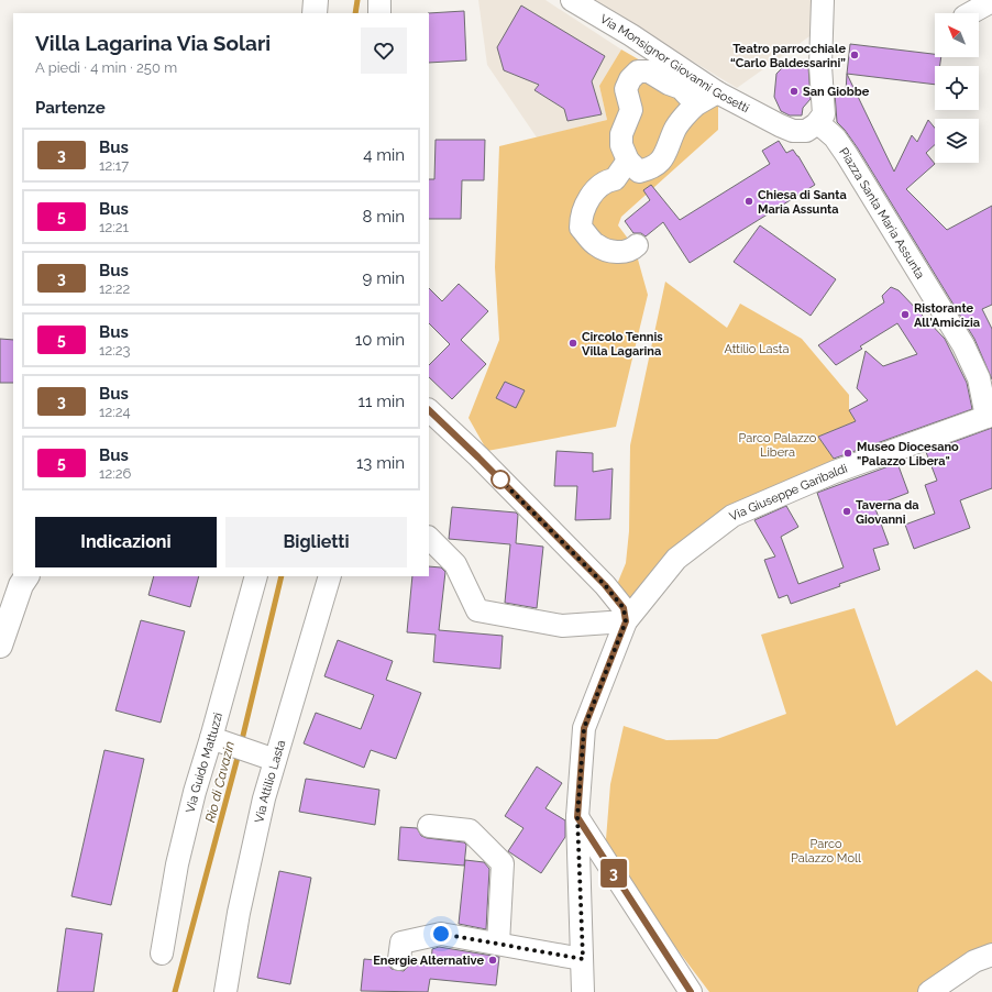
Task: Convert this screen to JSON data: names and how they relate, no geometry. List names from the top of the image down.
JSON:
{
  "streets": {
    "street": [
      "Via Monsignor Giovanni Gosetti",
      "Piazza Santa Maria Assunta",
      "Via Giuseppe Garibaldi",
      "Via Guido Mattuzzi",
      "Via Attilio Lasta"
    ]
  },
  "crossings": [
    ["Via Monsignor Giovanni Gosetti", "Piazza Santa Maria Assunta"],
    ["Piazza Santa Maria Assunta", "Via Giuseppe Garibaldi"]
  ],
  "water": ["Rio di Cavazin"],
  "parks": ["Attilio Lasta", "Parco Palazzo Libera", "Parco Palazzo Moll"],
  "places": [
    "Teatro parrocchiale “Carlo Baldessarini”",
    "San Giobbe",
    "Chiesa di Santa Maria Assunta",
    "Ristorante All'Amicizia",
    "Circolo Tennis Villa Lagarina",
    "Museo Diocesano \"Palazzo Libera\"",
    "Taverna da Giovanni",
    "Energie Alternative"
  ],
  "lines": ["bus line 3"],
  "north": "top left",
  "page": {
    "on_map": "3",
    "heading": [
      ["Villa Lagarina Via Solari", "A piedi · 4 min · 250 m"],
      "Partenze"
    ],
    "list": [
      {
        "mark": "3",
        "name": "Bus",
        "note": "12:17",
        "value": "4 min"
      },
      {
        "mark": "5",
        "name": "Bus",
        "note": "12:21",
        "value": "8 min"
      },
      {
        "mark": "3",
        "name": "Bus",
        "note": "12:22",
        "value": "9 min"
      },
      {
        "mark": "5",
        "name": "Bus",
        "note": "12:23",
        "value": "10 min"
      },
      {
        "mark": "3",
        "name": "Bus",
        "note": "12:24",
        "value": "11 min"
      },
      {
        "mark": "5",
        "name": "Bus",
        "note": "12:26",
        "value": "13 min"
      }
    ],
    "buttons": ["Indicazioni", "Biglietti"]
  }
}
